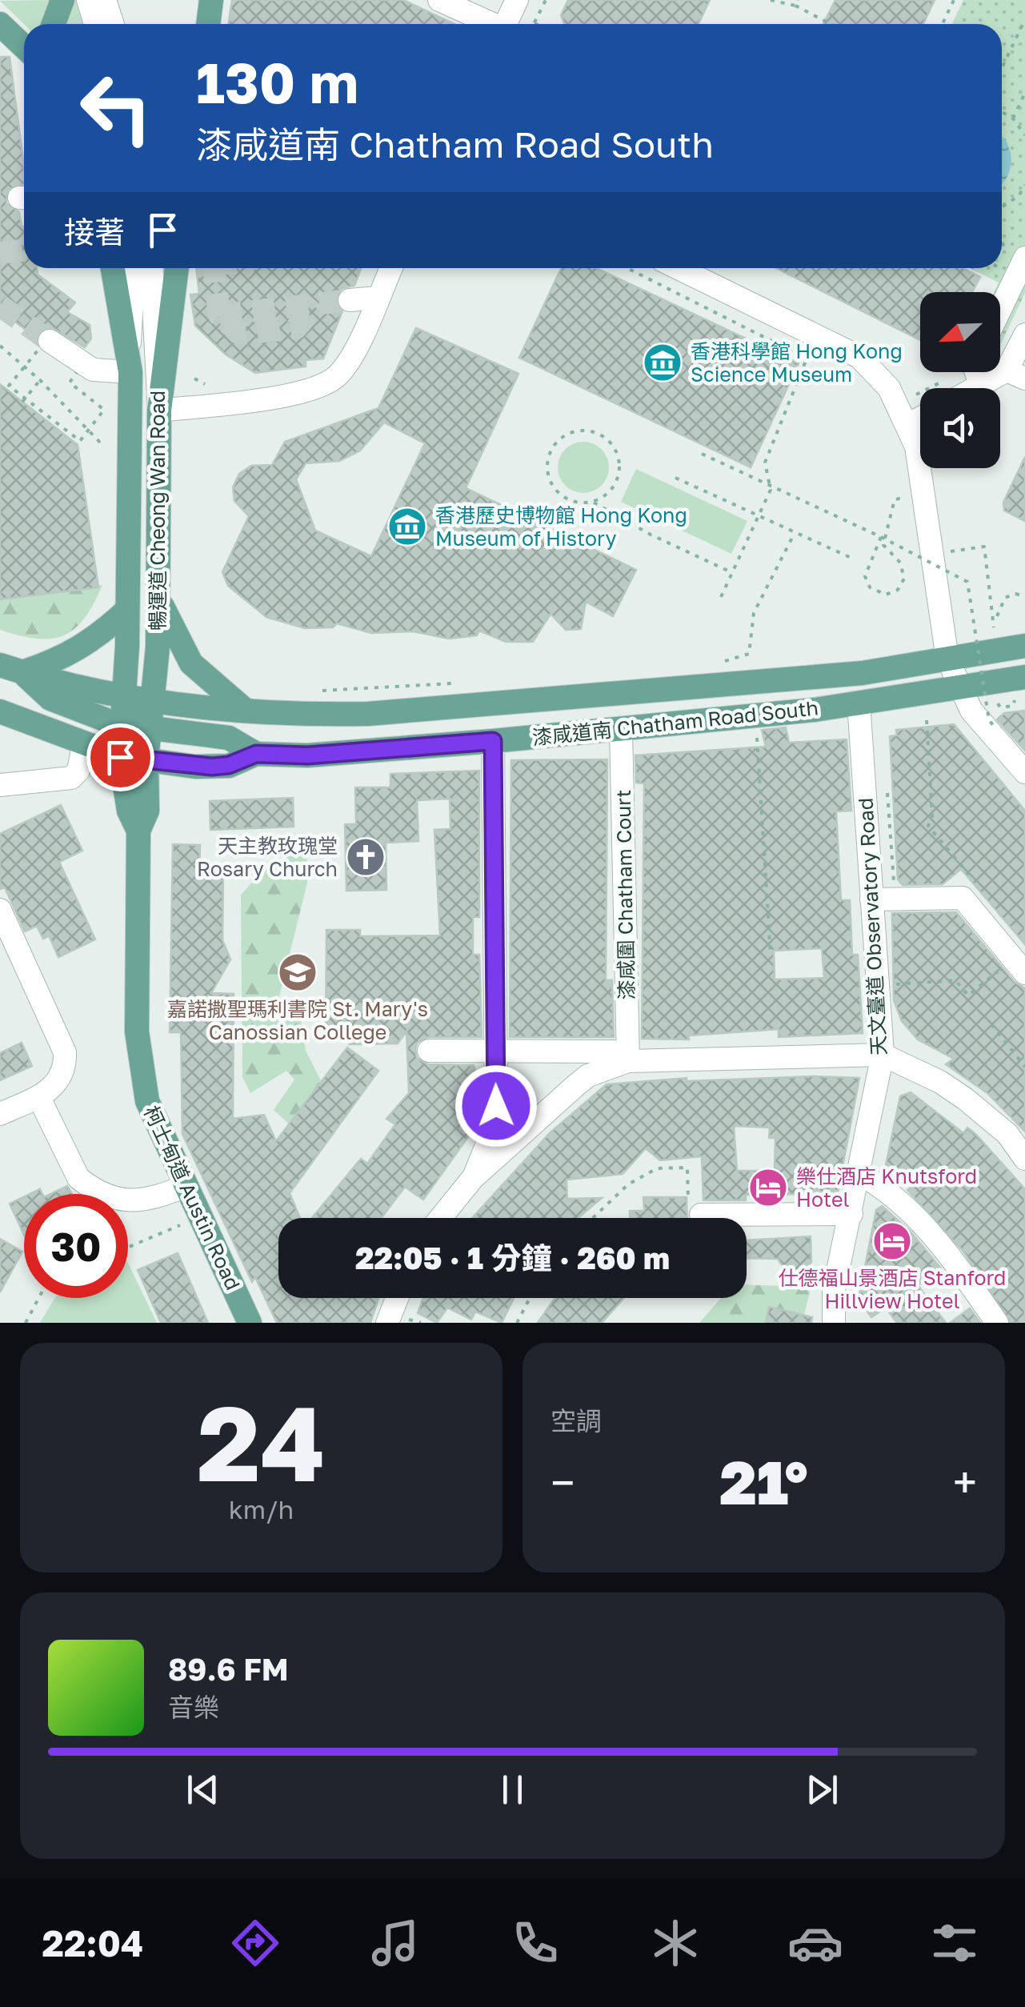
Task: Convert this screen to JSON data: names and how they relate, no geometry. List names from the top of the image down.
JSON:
{
  "streets": {
    "main road": ["暢運道 Cheong Wan Road", "漆咸道南 Chatham Road South", "柯士甸道 Austin Road"],
    "street": ["漆咸圍 Chatham Court", "天文臺道 Observatory Road"]
  },
  "crossings": [
    ["暢運道 Cheong Wan Road", "漆咸道南 Chatham Road South"],
    ["暢運道 Cheong Wan Road", "柯士甸道 Austin Road"],
    ["漆咸道南 Chatham Road South", "漆咸圍 Chatham Court"],
    ["漆咸道南 Chatham Road South", "天文臺道 Observatory Road"],
    ["漆咸道南 Chatham Road South", "柯士甸道 Austin Road"]
  ],
  "places": {
    "museum": ["香港科學館 Hong Kong Science Museum", "香港歷史博物館 Hong Kong Museum of History"],
    "church": ["天主教玫瑰堂 Rosary Church"],
    "school or university": ["嘉諾撒聖瑪利書院 St. Mary's Canossian College"],
    "hotel": ["樂仕酒店 Knutsford Hotel", "仕德福山景酒店 Stanford Hillview Hotel"]
  },
  "north": "bottom left",
  "page": {
    "turn": ["130 m", "漆咸道南 Chatham Road South"],
    "then": "接著",
    "limit": "30",
    "trip": "22:05 · 1 分鐘 · 260 m",
    "tile": [
      ["24", "km/h"],
      "空調"
    ],
    "heat": ["−", "21°", "+"],
    "song": ["89.6 FM", "音樂"],
    "tabs": "22:04"
  }
}
